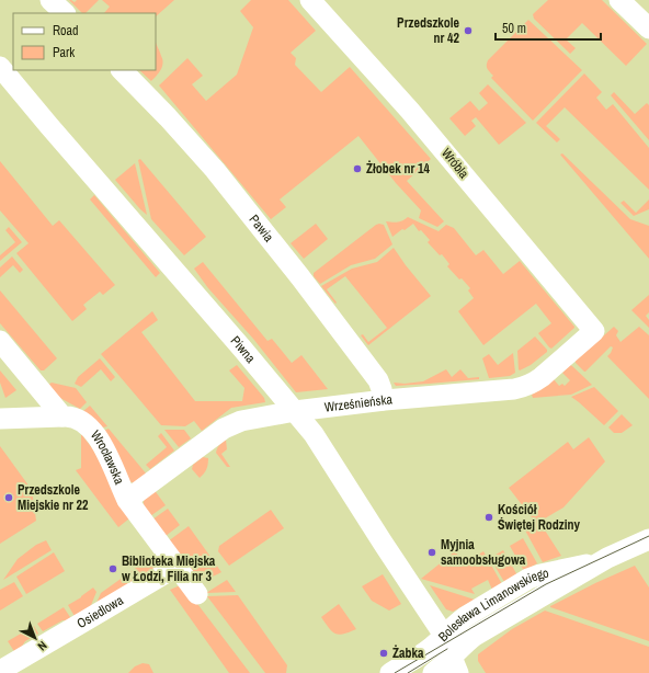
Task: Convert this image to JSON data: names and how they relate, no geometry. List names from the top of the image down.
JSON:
{
  "streets": {
    "street": [
      "Wróbla",
      "Pawia",
      "Piwna",
      "Wrześnieńska",
      "Wrocławska",
      "Bolesława Limanowskiego",
      "Osiedlowa"
    ]
  },
  "crossings": [
    ["Wróbla", "Wrześnieńska"],
    ["Pawia", "Wrześnieńska"],
    ["Piwna", "Wrześnieńska"],
    ["Piwna", "Bolesława Limanowskiego"],
    ["Wrześnieńska", "Wrocławska"],
    ["Wrocławska", "Osiedlowa"]
  ],
  "places": [
    "Przedszkole nr 42",
    "Żłobek nr 14",
    "Przedszkole Miejskie nr 22",
    "Kościół Świętej Rodziny",
    "Myjnia samoobsługowa",
    "Biblioteka Miejska w Łodzi, Filia nr 3",
    "Żabka"
  ],
  "legend": ["Road", "Park"],
  "scale_bar": "50 m",
  "north": "bottom right"
}
